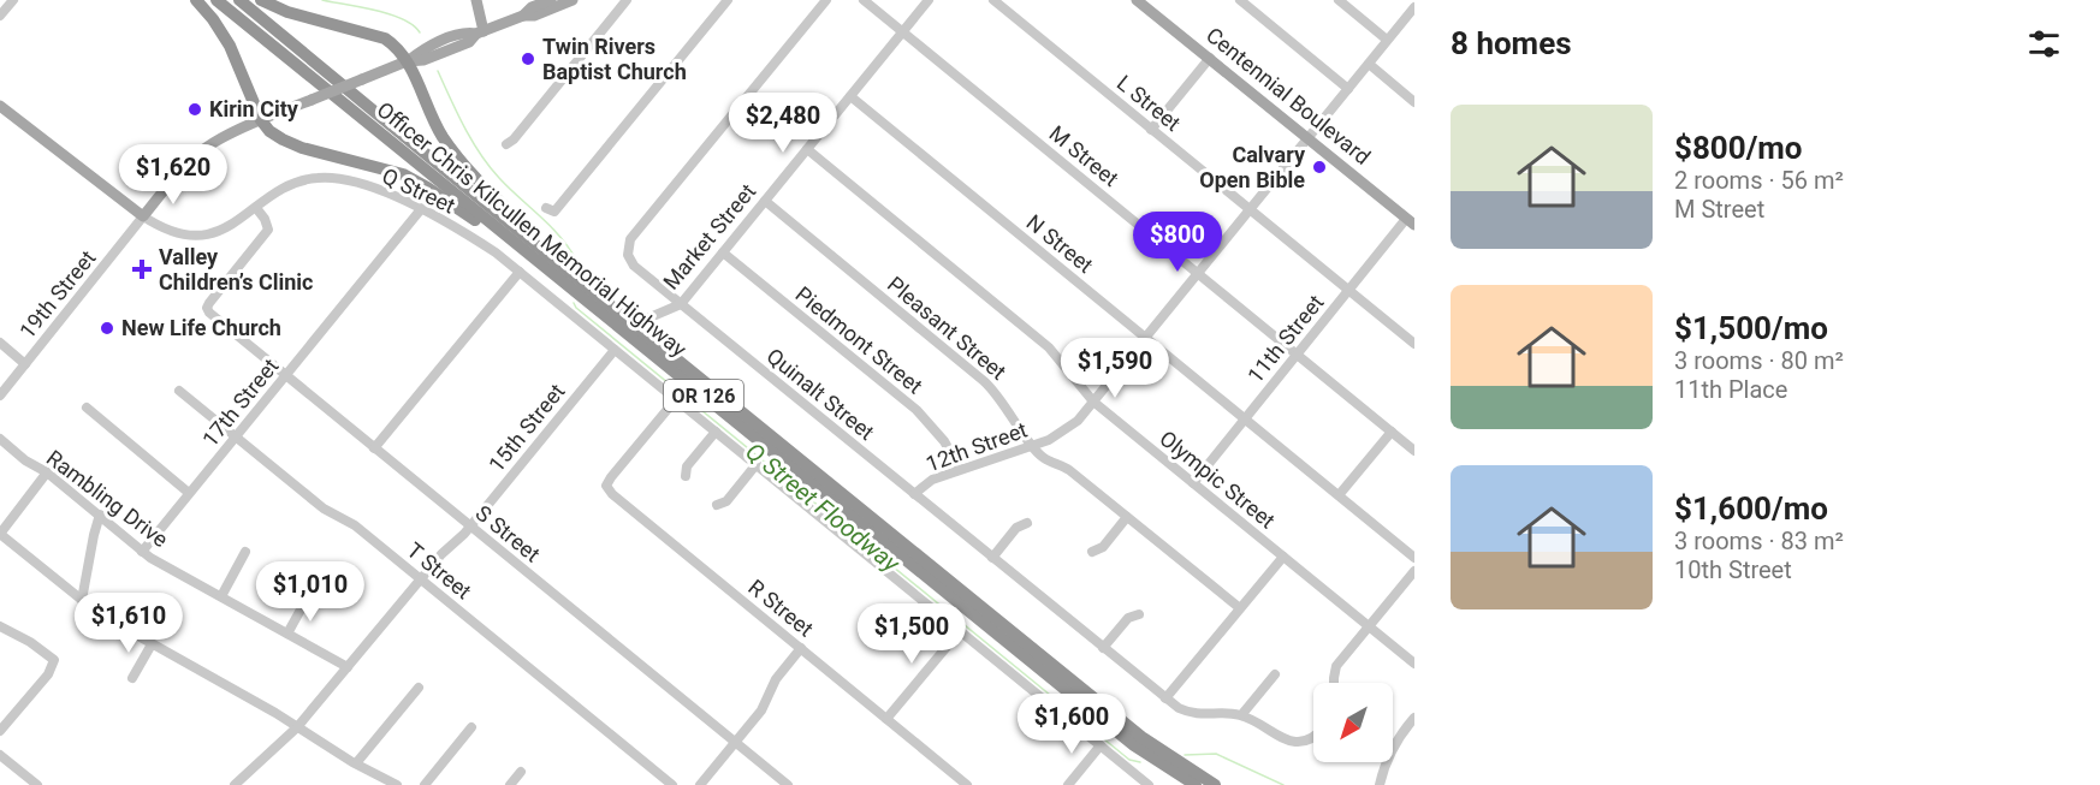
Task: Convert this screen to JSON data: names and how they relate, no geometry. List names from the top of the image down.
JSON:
{
  "streets": {
    "highway": ["Officer Chris Kilcullen Memorial Highway", "OR 126"],
    "main road": ["Centennial Boulevard"],
    "street": [
      "L Street",
      "M Street",
      "Q Street",
      "Market Street",
      "N Street",
      "19th Street",
      "Pleasant Street",
      "11th Street",
      "Piedmont Street",
      "Quinalt Street",
      "17th Street",
      "15th Street",
      "12th Street",
      "Olympic Street",
      "Rambling Drive",
      "S Street",
      "T Street",
      "R Street"
    ]
  },
  "crossings": [
    ["Centennial Boulevard", "11th Street"],
    ["Centennial Boulevard", "12th Street"],
    ["L Street", "11th Street"],
    ["L Street", "12th Street"],
    ["M Street", "Market Street"],
    ["M Street", "11th Street"],
    ["M Street", "12th Street"],
    ["Q Street", "19th Street"],
    ["Q Street", "17th Street"],
    ["Q Street", "15th Street"],
    ["Q Street", "S Street"],
    ["Q Street", "R Street"],
    ["Market Street", "N Street"],
    ["Market Street", "Pleasant Street"],
    ["Market Street", "Piedmont Street"],
    ["Market Street", "Quinalt Street"],
    ["Market Street", "Olympic Street"],
    ["N Street", "11th Street"],
    ["N Street", "12th Street"],
    ["Pleasant Street", "12th Street"],
    ["11th Street", "Olympic Street"],
    ["Piedmont Street", "12th Street"],
    ["Quinalt Street", "12th Street"],
    ["17th Street", "Rambling Drive"],
    ["17th Street", "S Street"],
    ["17th Street", "T Street"],
    ["15th Street", "Rambling Drive"],
    ["15th Street", "S Street"],
    ["15th Street", "T Street"],
    ["12th Street", "Olympic Street"]
  ],
  "water": ["Q Street Floodway"],
  "places": {
    "other": [
      "Twin Rivers Baptist Church",
      "Kirin City",
      "Calvary Open Bible",
      "New Life Church"
    ],
    "health": ["Valley Children’s Clinic"]
  },
  "north": "bottom left",
  "page": {
    "heading": "8 homes",
    "list": [
      {
        "name": "$800/mo",
        "note": "2 rooms · 56 m² · M Street"
      },
      {
        "name": "$1,500/mo",
        "note": "3 rooms · 80 m² · 11th Place"
      },
      {
        "name": "$1,600/mo",
        "note": "3 rooms · 83 m² · 10th Street"
      }
    ],
    "price": [
      "$2,480",
      "$1,620",
      "$800",
      "$1,590",
      "$1,010",
      "$1,610",
      "$1,500",
      "$1,600"
    ]
  }
}
